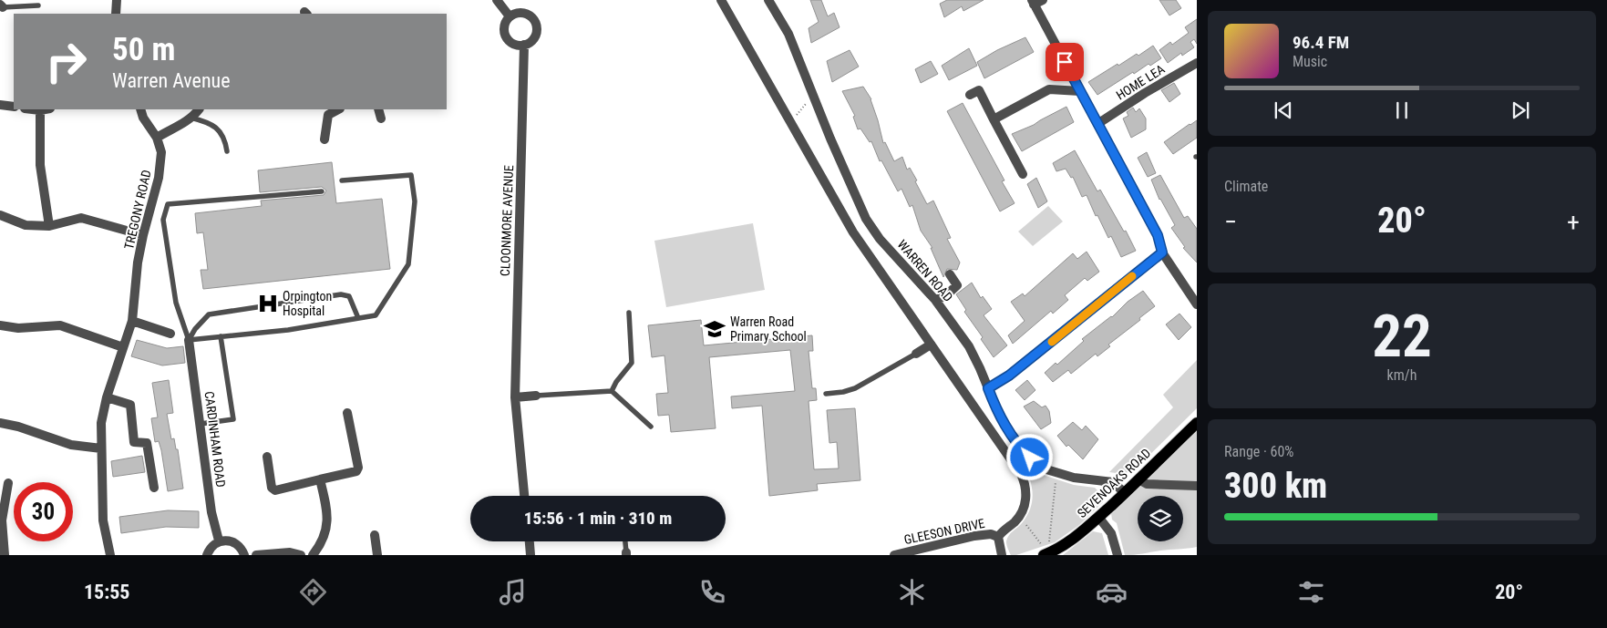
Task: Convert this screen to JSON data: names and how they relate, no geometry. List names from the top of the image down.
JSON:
{
  "streets": {
    "main road": ["SEVENOAKS ROAD"],
    "street": [
      "HOME LEA",
      "TREGONY ROAD",
      "CLOONMORE AVENUE",
      "WARREN ROAD",
      "CARDINHAM ROAD",
      "GLEESON DRIVE"
    ]
  },
  "crossings": [
    ["WARREN ROAD", "SEVENOAKS ROAD"]
  ],
  "places": {
    "hospital": ["Orpington Hospital"],
    "school or university": ["Warren Road Primary School"]
  },
  "page": {
    "turn": ["50 m", "Warren Avenue"],
    "song": ["96.4 FM", "Music"],
    "tile": [
      "Climate",
      ["22", "km/h"],
      ["Range · 60%", "300 km"]
    ],
    "heat": ["−", "20°", "+"],
    "limit": "30",
    "trip": "15:56 · 1 min · 310 m",
    "tabs": ["15:55", "20°"]
  }
}
